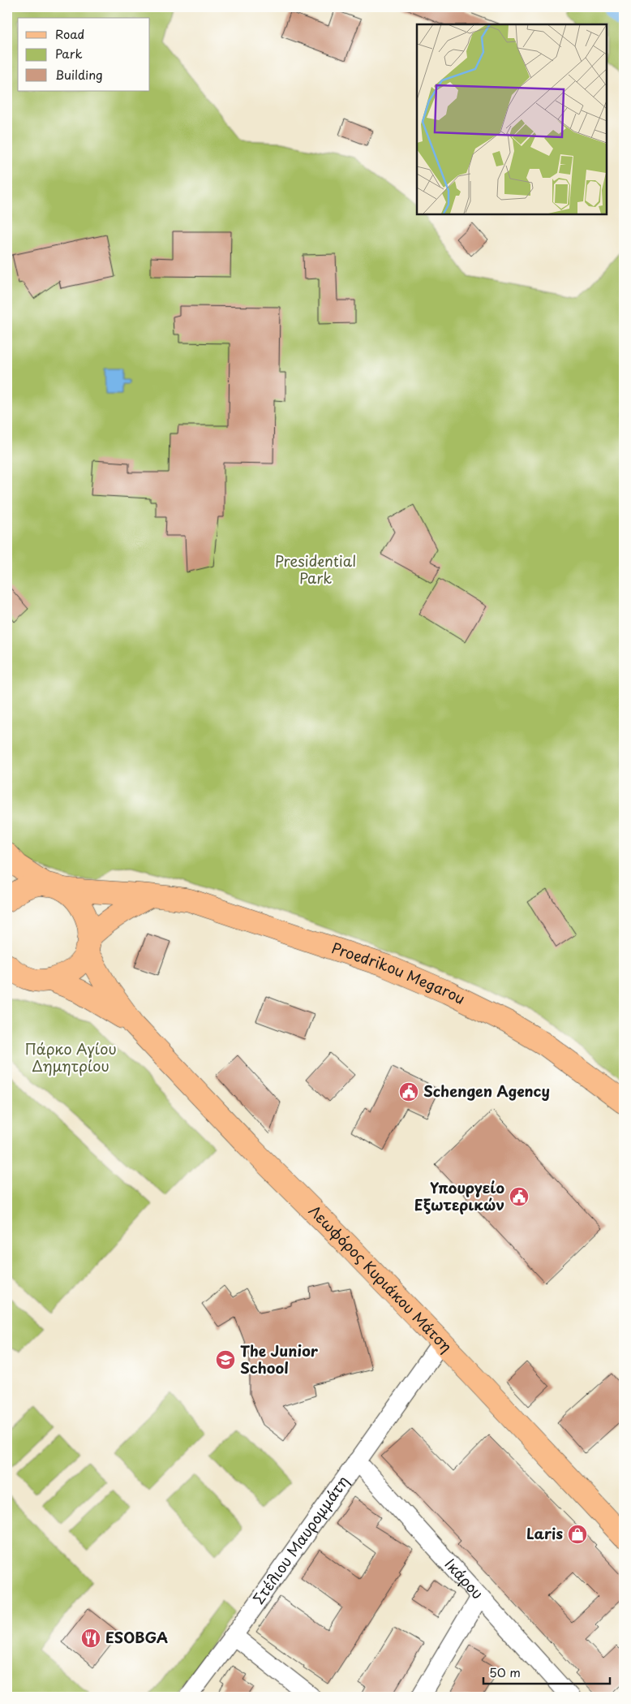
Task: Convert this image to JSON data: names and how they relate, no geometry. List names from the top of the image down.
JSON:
{
  "streets": {
    "main road": ["Proedrikou Megarou", "Λεωφόρος Κυριάκου Μάτση"],
    "street": ["Στέλιου Μαυρομμάτη", "Ικάρου"]
  },
  "crossings": [
    ["Λεωφόρος Κυριάκου Μάτση", "Στέλιου Μαυρομμάτη"],
    ["Στέλιου Μαυρομμάτη", "Ικάρου"]
  ],
  "parks": ["Presidential Park", "Πάρκο Αγίου Δημητρίου"],
  "places": {
    "public building": ["Schengen Agency", "Υπουργείο Εξωτερικών"],
    "school or university": ["The Junior School"],
    "shop": ["Laris"],
    "restaurant": ["ESOBGA"]
  },
  "legend": ["Road", "Park", "Building"],
  "scale_bar": "50 m"
}
